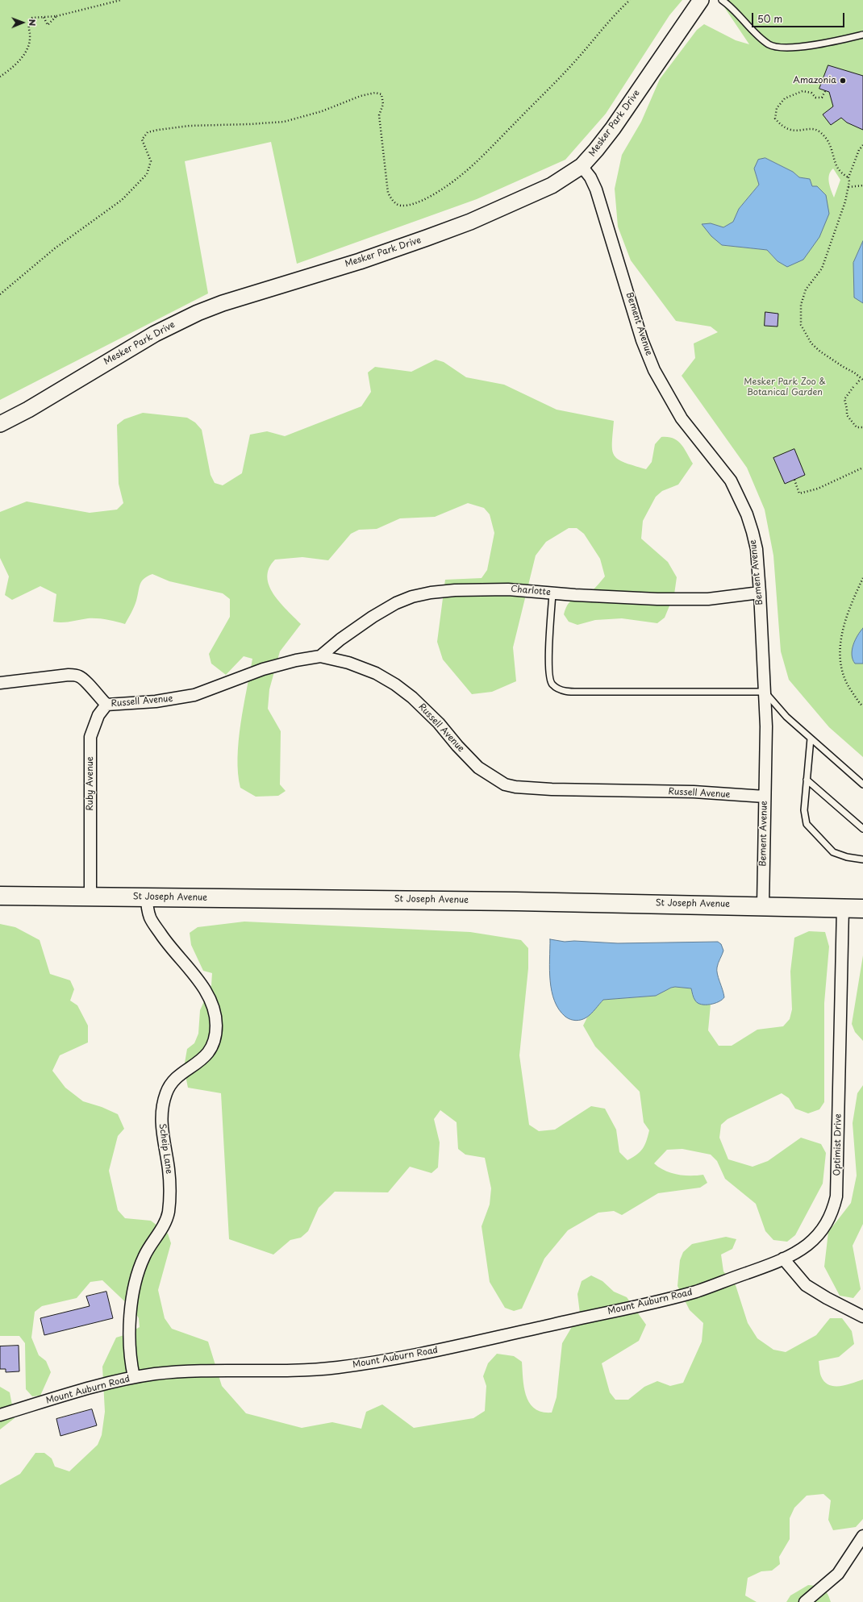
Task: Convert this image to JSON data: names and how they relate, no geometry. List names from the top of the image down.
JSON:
{
  "streets": {
    "main road": ["St Joseph Avenue"],
    "street": [
      "Mesker Park Drive",
      "Bement Avenue",
      "Charlotte",
      "Russell Avenue",
      "Ruby Avenue",
      "Optimist Drive",
      "Scheip Lane",
      "Mount Auburn Road"
    ]
  },
  "crossings": [
    ["Mesker Park Drive", "Bement Avenue"],
    ["Bement Avenue", "Charlotte"],
    ["Bement Avenue", "Russell Avenue"],
    ["Bement Avenue", "St Joseph Avenue"],
    ["Charlotte", "Russell Avenue"],
    ["Russell Avenue", "Ruby Avenue"],
    ["Ruby Avenue", "St Joseph Avenue"],
    ["St Joseph Avenue", "Optimist Drive"],
    ["St Joseph Avenue", "Scheip Lane"],
    ["Optimist Drive", "Mount Auburn Road"],
    ["Scheip Lane", "Mount Auburn Road"]
  ],
  "parks": ["Mesker Park Zoo & Botanical Garden"],
  "places": ["Amazonia"],
  "scale_bar": "50 m",
  "north": "right"
}
